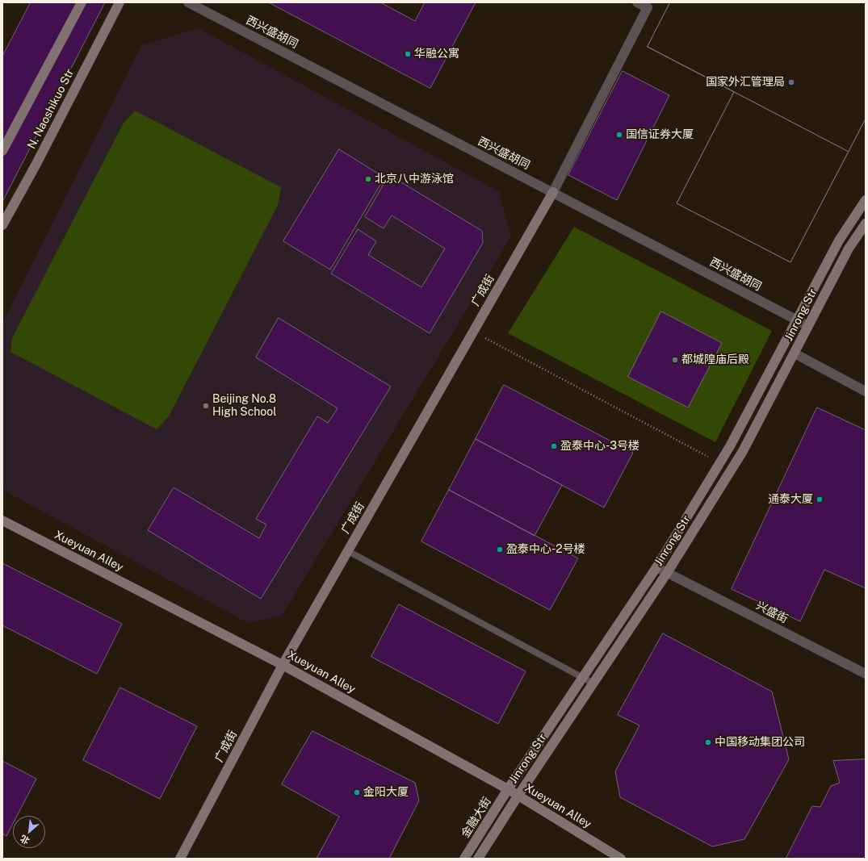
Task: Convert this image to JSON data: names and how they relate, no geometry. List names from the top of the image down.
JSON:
{
  "streets": {
    "main road": [
      "N. Naoshikuo Str",
      "广成街",
      "Jinrong Str",
      "Xueyuan Alley",
      "金融大街"
    ],
    "street": ["西兴盛胡同", "兴盛街"]
  },
  "crossings": [
    ["西兴盛胡同", "广成街"],
    ["西兴盛胡同", "Jinrong Str"],
    ["西兴盛胡同", "金融大街"],
    ["广成街", "Xueyuan Alley"],
    ["Jinrong Str", "Xueyuan Alley"],
    ["Jinrong Str", "兴盛街"],
    ["Xueyuan Alley", "金融大街"],
    ["兴盛街", "金融大街"]
  ],
  "places": [
    "华融公寓",
    "国家外汇管理局",
    "国信证券大厦",
    "北京八中游泳馆",
    "都城隍庙后殿",
    "Beijing No.8 High School",
    "盈泰中心-3号楼",
    "通泰大厦",
    "盈泰中心-2号楼",
    "中国移动集团公司",
    "金阳大厦"
  ],
  "north": "bottom left"
}
